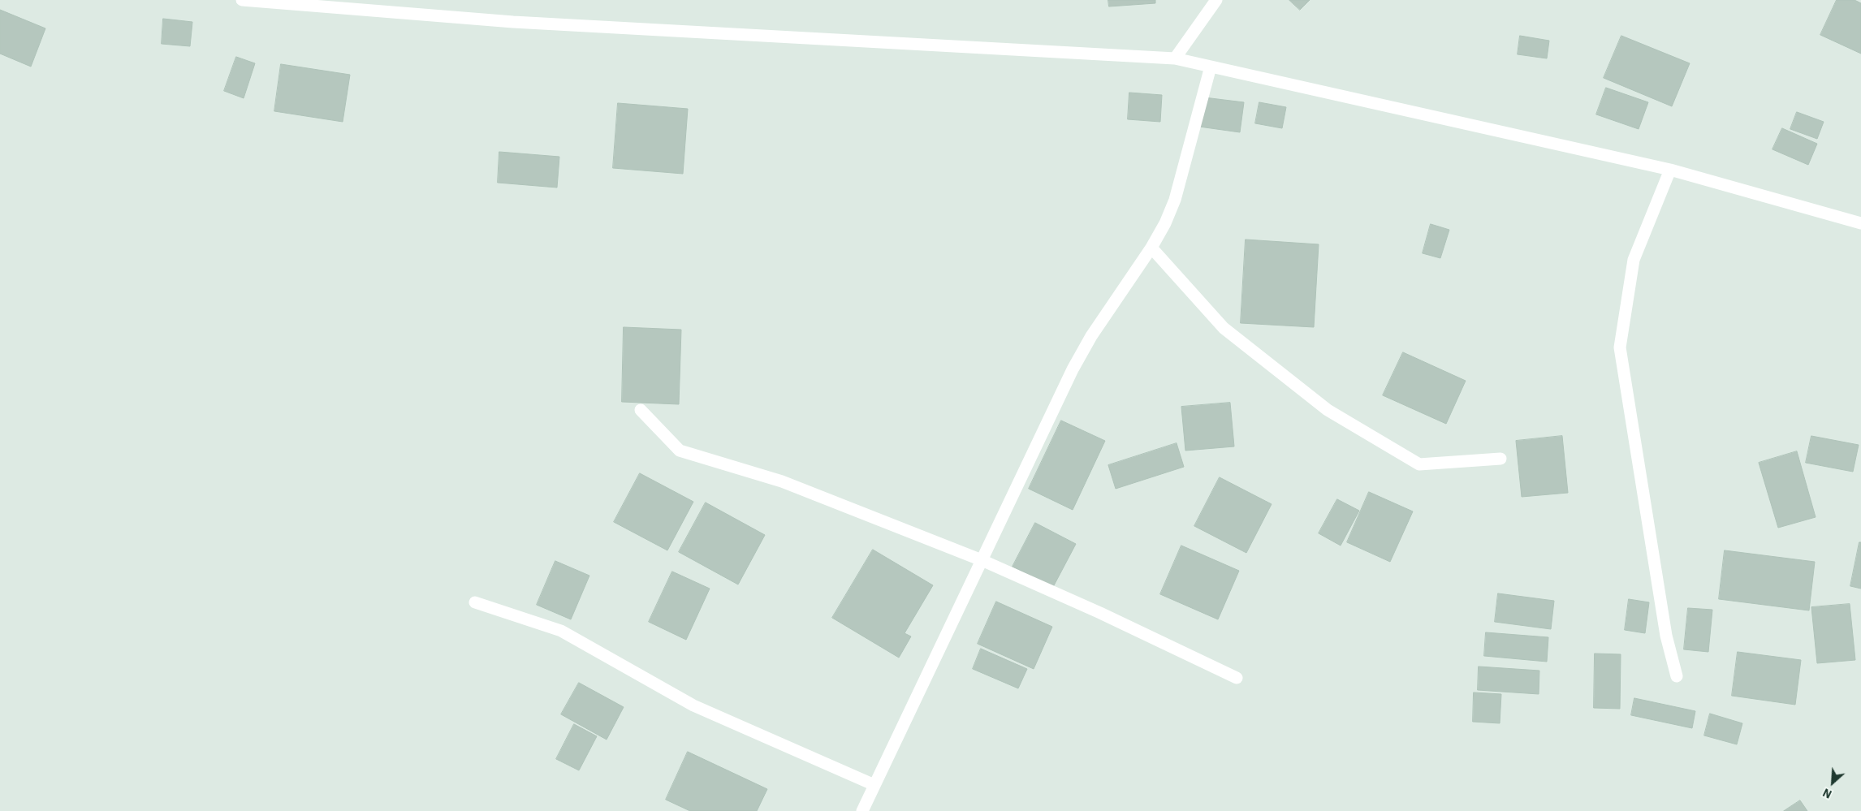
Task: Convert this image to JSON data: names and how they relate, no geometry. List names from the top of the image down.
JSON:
{
  "north": "bottom left"
}
